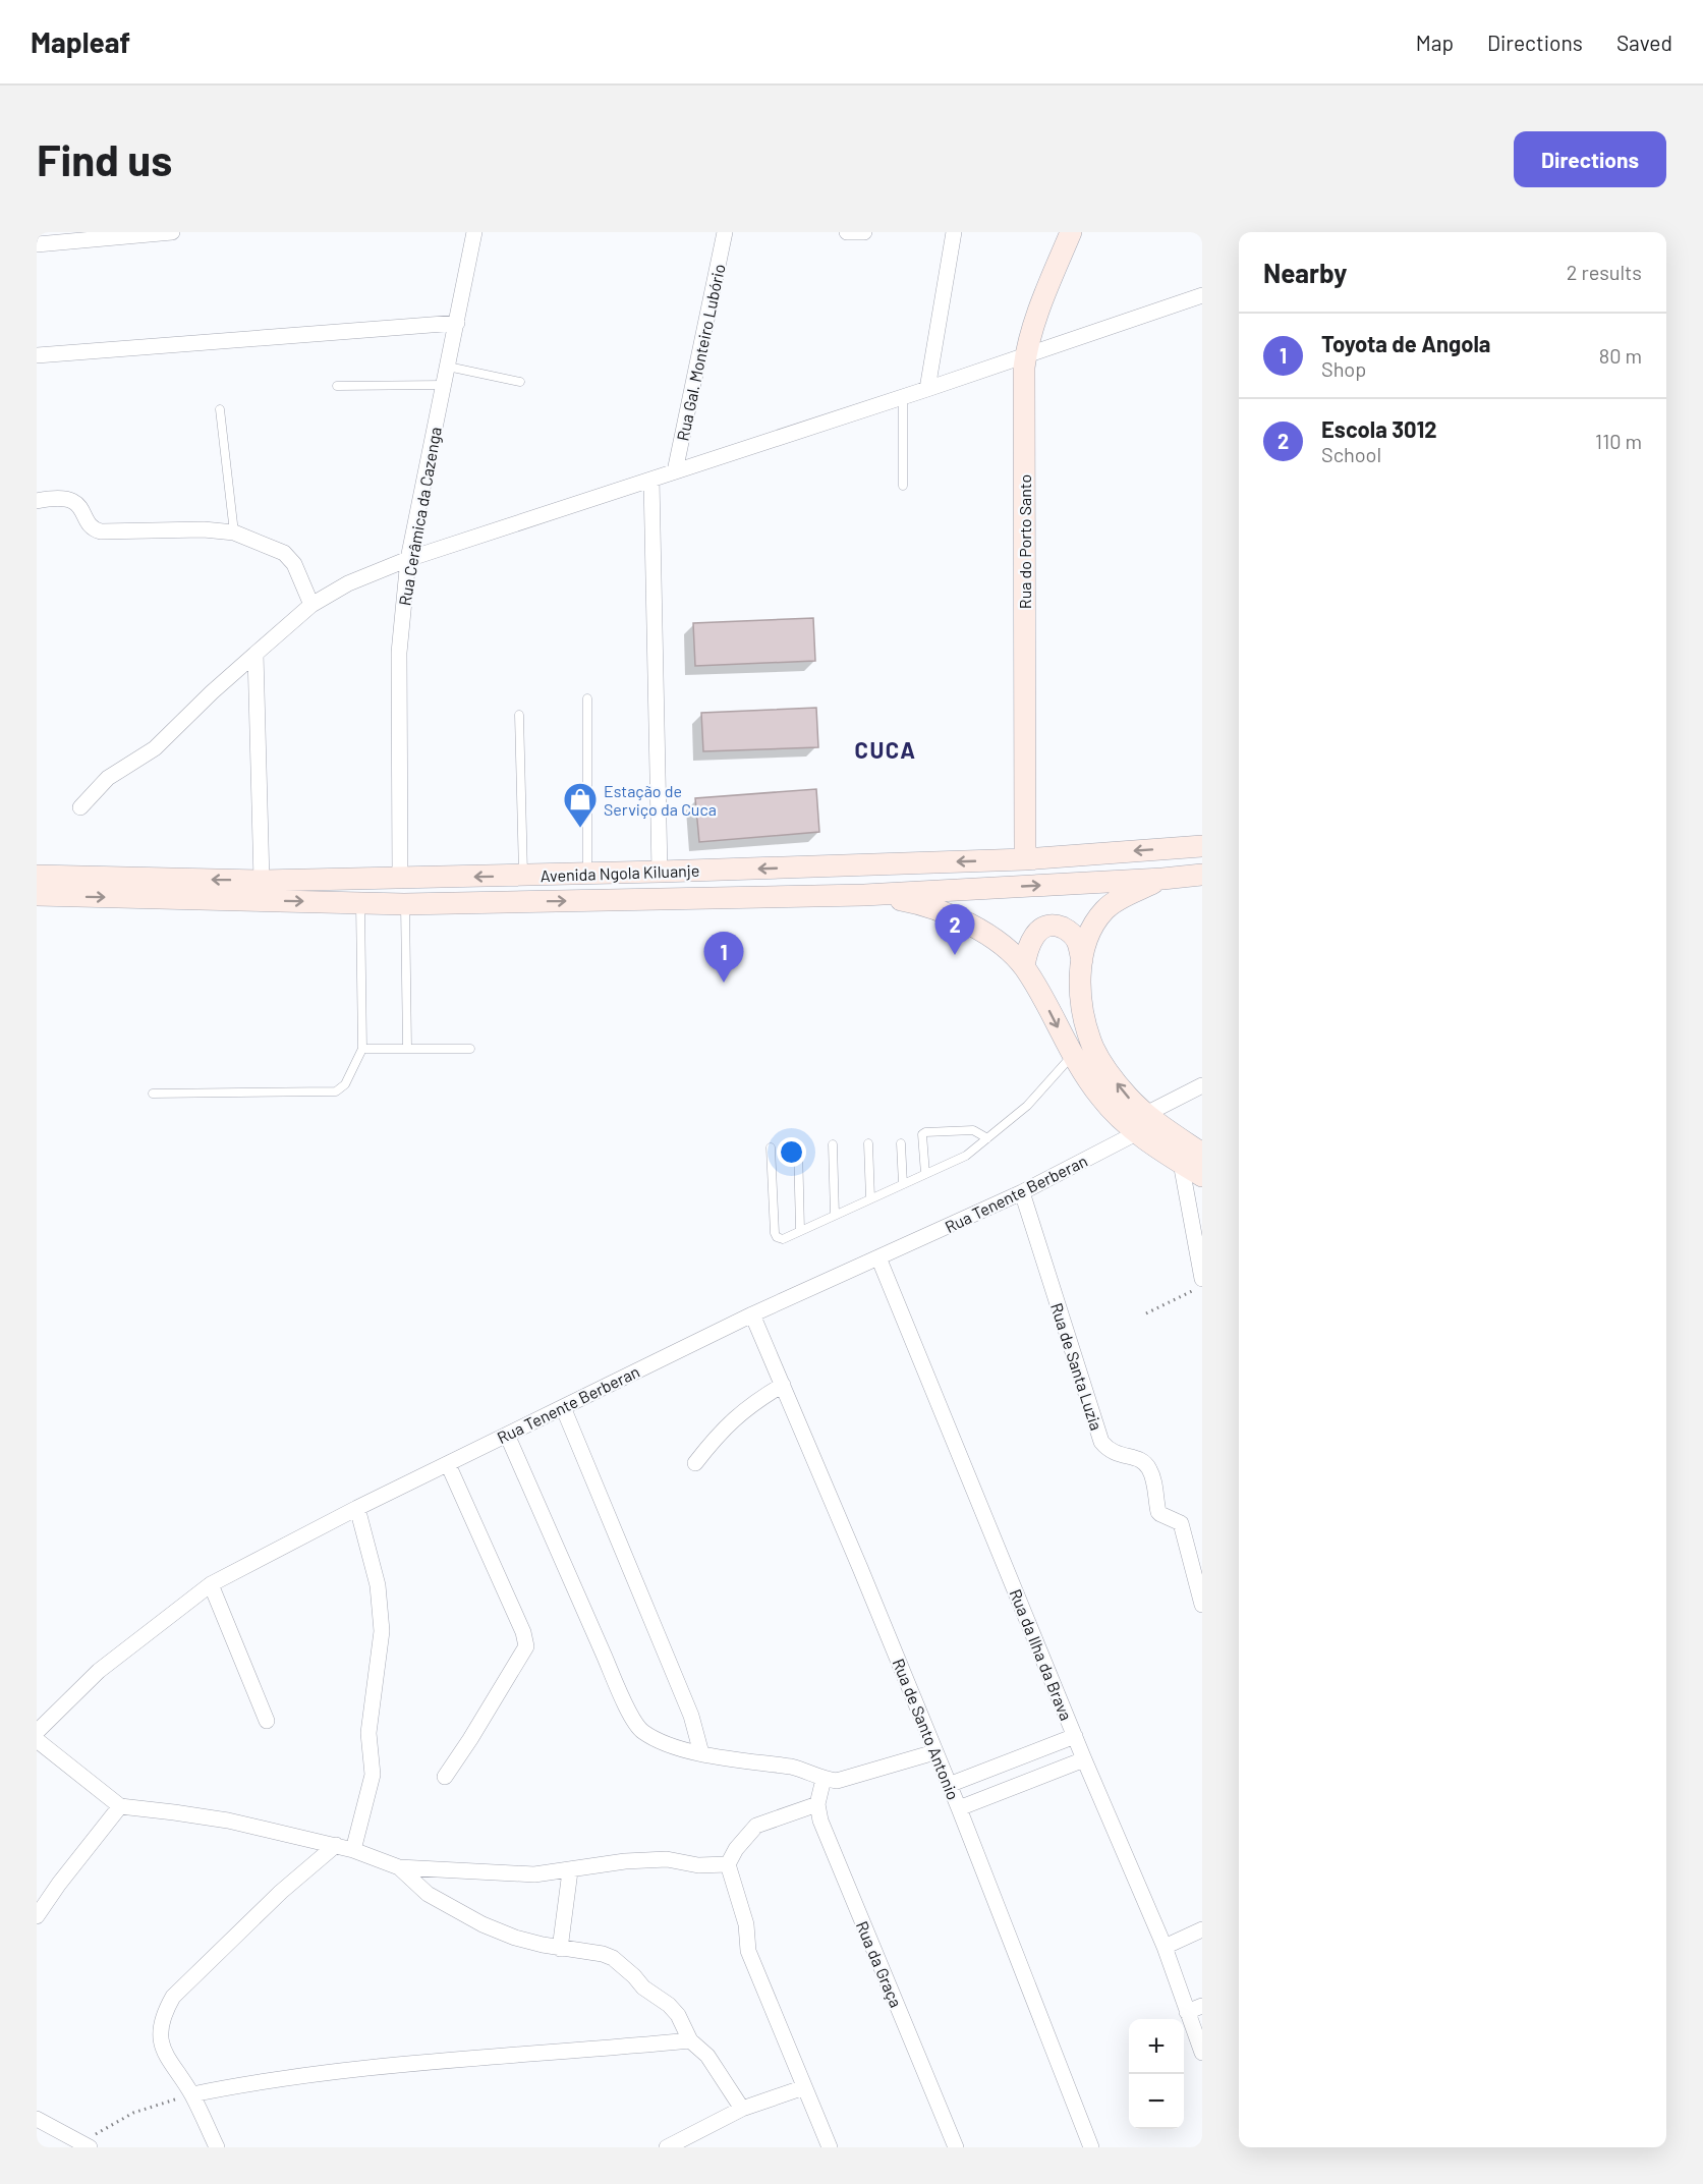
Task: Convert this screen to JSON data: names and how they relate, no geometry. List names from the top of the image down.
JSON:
{
  "streets": {
    "main road": ["Rua do Porto Santo", "Avenida Ngola Kiluanje"],
    "street": [
      "Rua Gal. Monteiro Lubório",
      "Rua Cerâmica da Cazenga",
      "Rua Tenente Berberan",
      "Rua de Santa Luzia",
      "Rua da Ilha da Brava",
      "Rua de Santo Antonio",
      "Rua da Graça"
    ]
  },
  "crossings": [
    ["Rua Cerâmica da Cazenga", "Avenida Ngola Kiluanje"],
    ["Rua do Porto Santo", "Avenida Ngola Kiluanje"],
    ["Rua Tenente Berberan", "Rua de Santa Luzia"],
    ["Rua Tenente Berberan", "Rua da Ilha da Brava"],
    ["Rua Tenente Berberan", "Rua de Santo Antonio"]
  ],
  "districts": ["CUCA"],
  "places": {
    "shop": ["Estação de Serviço da Cuca"]
  },
  "page": {
    "header": "Mapleaf",
    "nav": ["Map", "Directions", "Saved"],
    "buttons": "Directions",
    "title": "Find us",
    "heading": ["Nearby", "2 results"],
    "list": [
      {
        "mark": "1",
        "name": "Toyota de Angola",
        "note": "Shop",
        "value": "80 m"
      },
      {
        "mark": "2",
        "name": "Escola 3012",
        "note": "School",
        "value": "110 m"
      }
    ],
    "pins": ["2", "1"],
    "map_buttons": ["+", "−"]
  }
}
